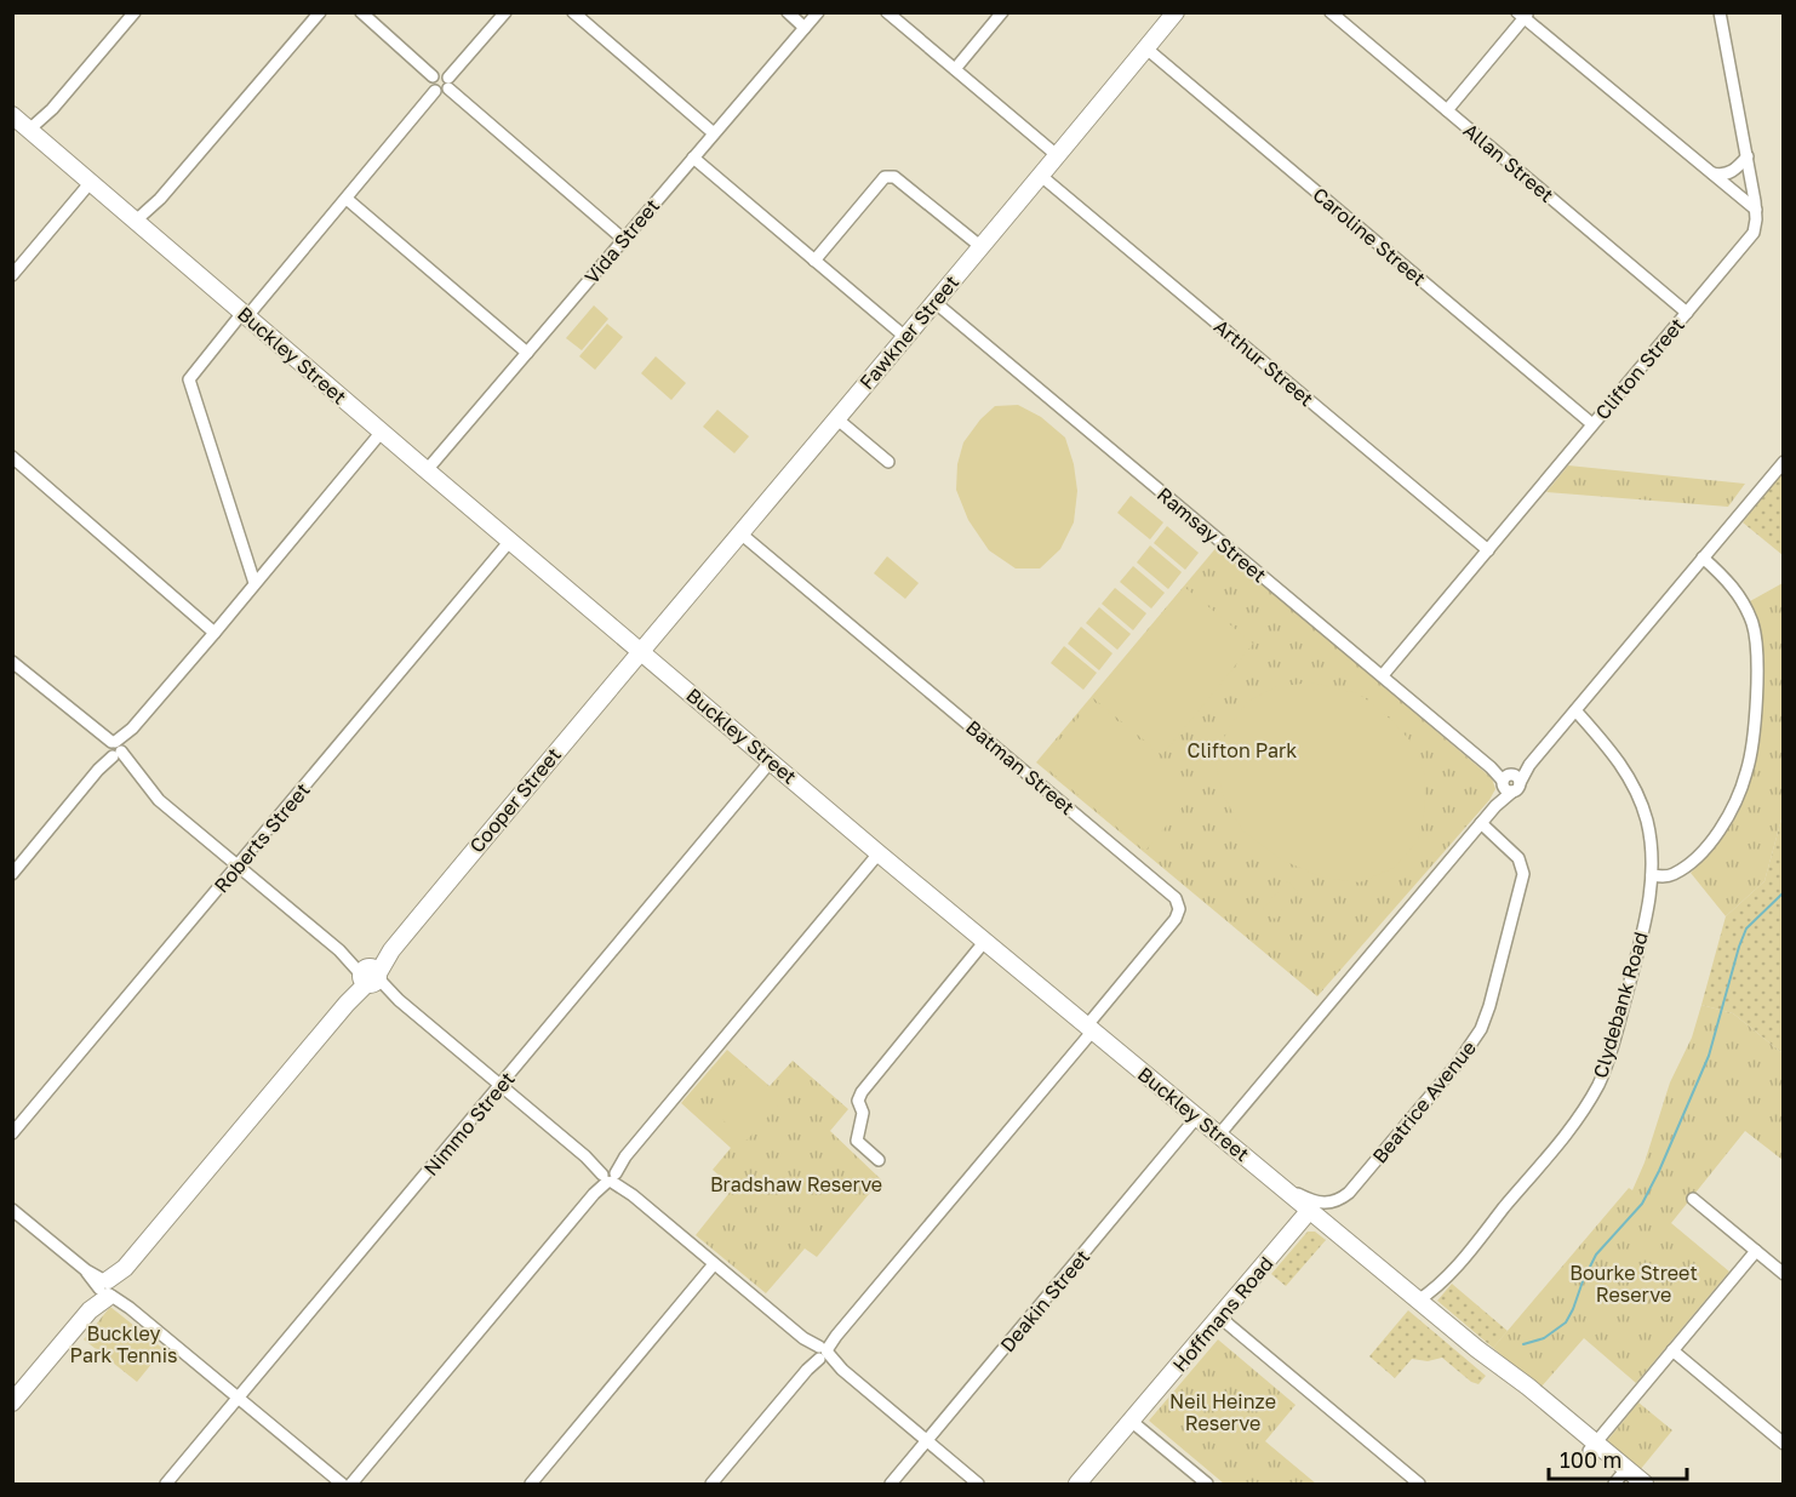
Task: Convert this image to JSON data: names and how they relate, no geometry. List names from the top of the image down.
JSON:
{
  "streets": {
    "main road": [
      "Fawkner Street",
      "Buckley Street",
      "Cooper Street",
      "Hoffmans Road"
    ],
    "street": [
      "Allan Street",
      "Caroline Street",
      "Vida Street",
      "Arthur Street",
      "Clifton Street",
      "Ramsay Street",
      "Batman Street",
      "Roberts Street",
      "Clydebank Road",
      "Beatrice Avenue",
      "Nimmo Street",
      "Deakin Street"
    ]
  },
  "crossings": [
    ["Allan Street", "Clifton Street"],
    ["Caroline Street", "Fawkner Street"],
    ["Caroline Street", "Clifton Street"],
    ["Vida Street", "Buckley Street"],
    ["Fawkner Street", "Buckley Street"],
    ["Fawkner Street", "Arthur Street"],
    ["Fawkner Street", "Ramsay Street"],
    ["Fawkner Street", "Batman Street"],
    ["Fawkner Street", "Cooper Street"],
    ["Buckley Street", "Batman Street"],
    ["Buckley Street", "Cooper Street"],
    ["Buckley Street", "Roberts Street"],
    ["Buckley Street", "Clydebank Road"],
    ["Buckley Street", "Beatrice Avenue"],
    ["Buckley Street", "Nimmo Street"],
    ["Buckley Street", "Deakin Street"],
    ["Buckley Street", "Hoffmans Road"],
    ["Arthur Street", "Clifton Street"],
    ["Clifton Street", "Ramsay Street"]
  ],
  "parks": [
    "Clifton Park",
    "Bradshaw Reserve",
    "Bourke Street Reserve",
    "Buckley Park Tennis",
    "Neil Heinze Reserve"
  ],
  "scale_bar": "100 m"
}
